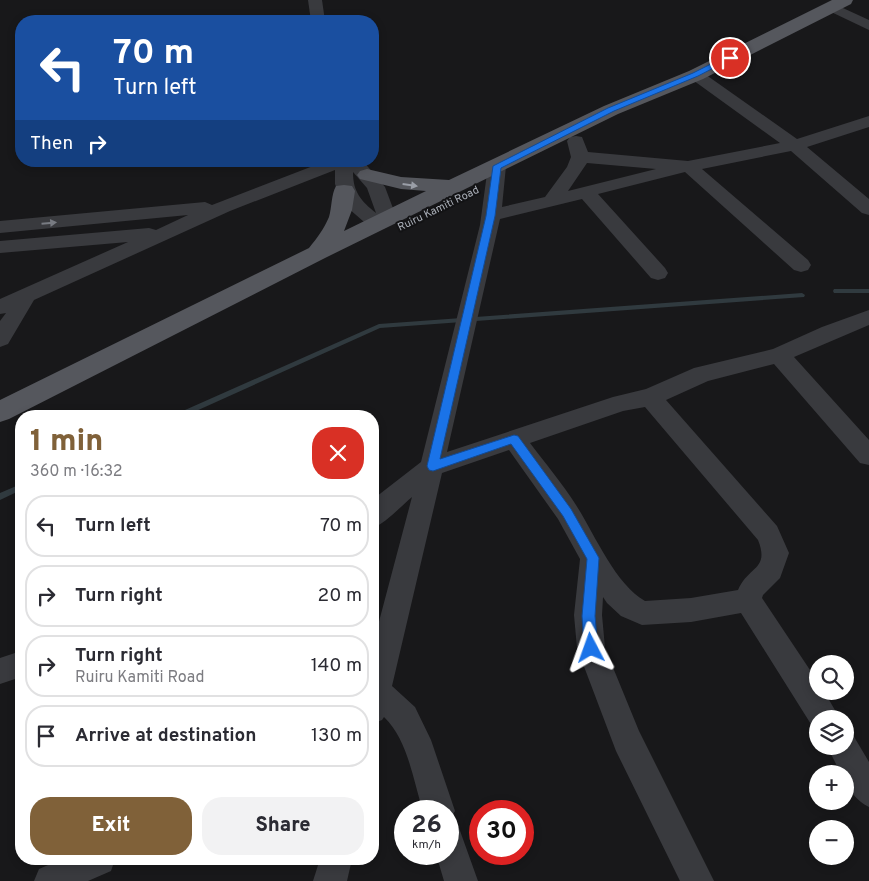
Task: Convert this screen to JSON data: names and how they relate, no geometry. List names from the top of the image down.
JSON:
{
  "streets": {
    "main road": ["Ruiru Kamiti Road"]
  },
  "page": {
    "turn": ["70 m", "Turn left"],
    "then": "Then",
    "heading": ["1 min", "360 m · 16:32"],
    "list": [
      {
        "name": "Turn left",
        "value": "70 m"
      },
      {
        "name": "Turn right",
        "value": "20 m"
      },
      {
        "name": "Turn right",
        "note": "Ruiru Kamiti Road",
        "value": "140 m"
      },
      {
        "name": "Arrive at destination",
        "value": "130 m"
      }
    ],
    "map_buttons": ["+", "−"],
    "buttons": ["Exit", "Share"],
    "speed": "26 km/h",
    "limit": "30"
  }
}
